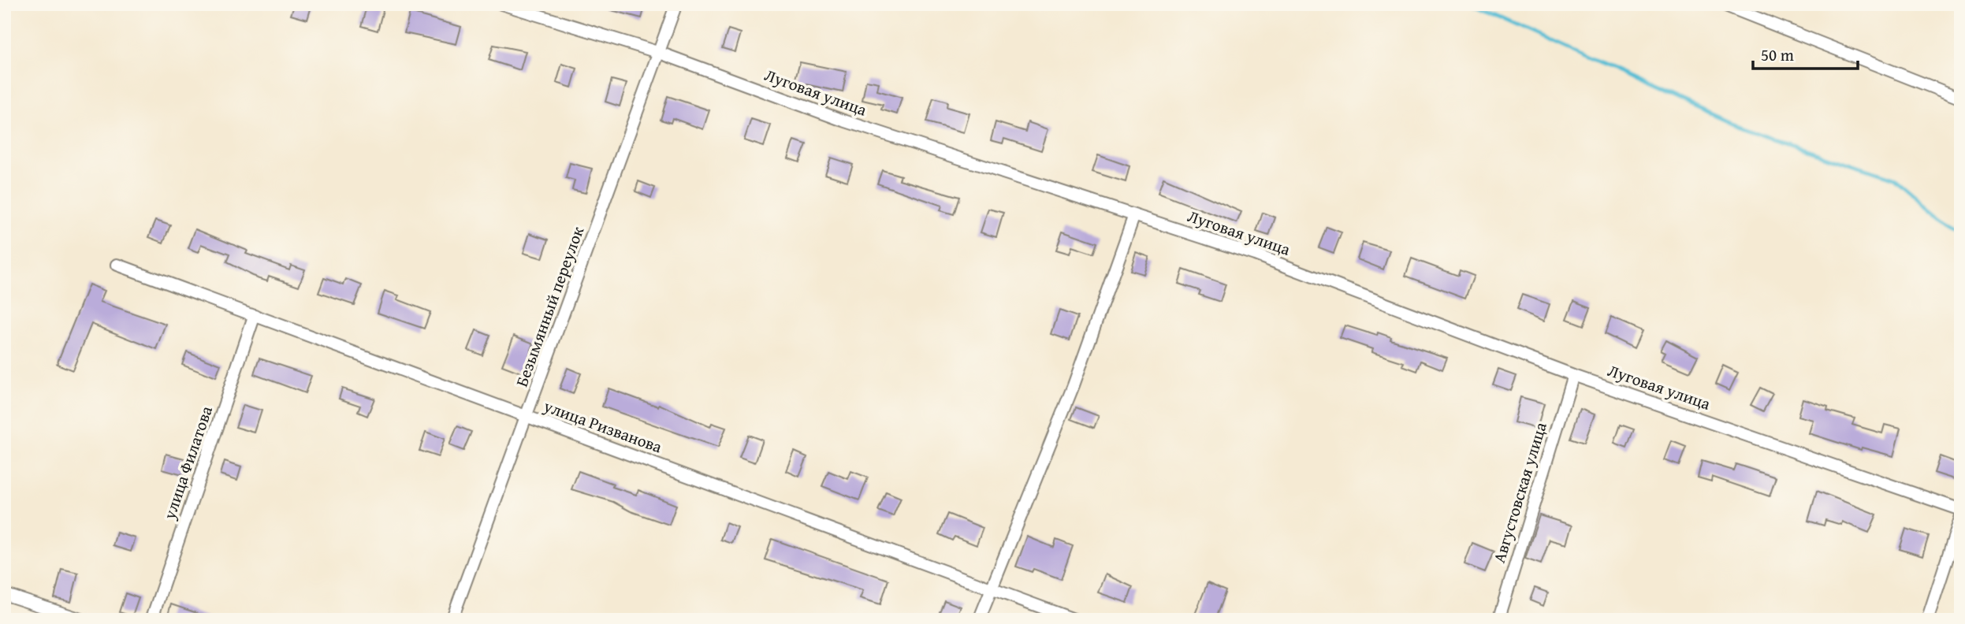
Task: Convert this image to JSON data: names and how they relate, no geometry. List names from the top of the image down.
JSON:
{
  "streets": {
    "street": [
      "Луговая улица",
      "Безымянный переулок",
      "улица Ризванова",
      "улица Филатова",
      "Августовская улица"
    ]
  },
  "crossings": [
    ["Луговая улица", "Безымянный переулок"],
    ["Луговая улица", "Августовская улица"],
    ["Безымянный переулок", "улица Ризванова"],
    ["улица Ризванова", "улица Филатова"]
  ],
  "scale_bar": "50 m"
}
